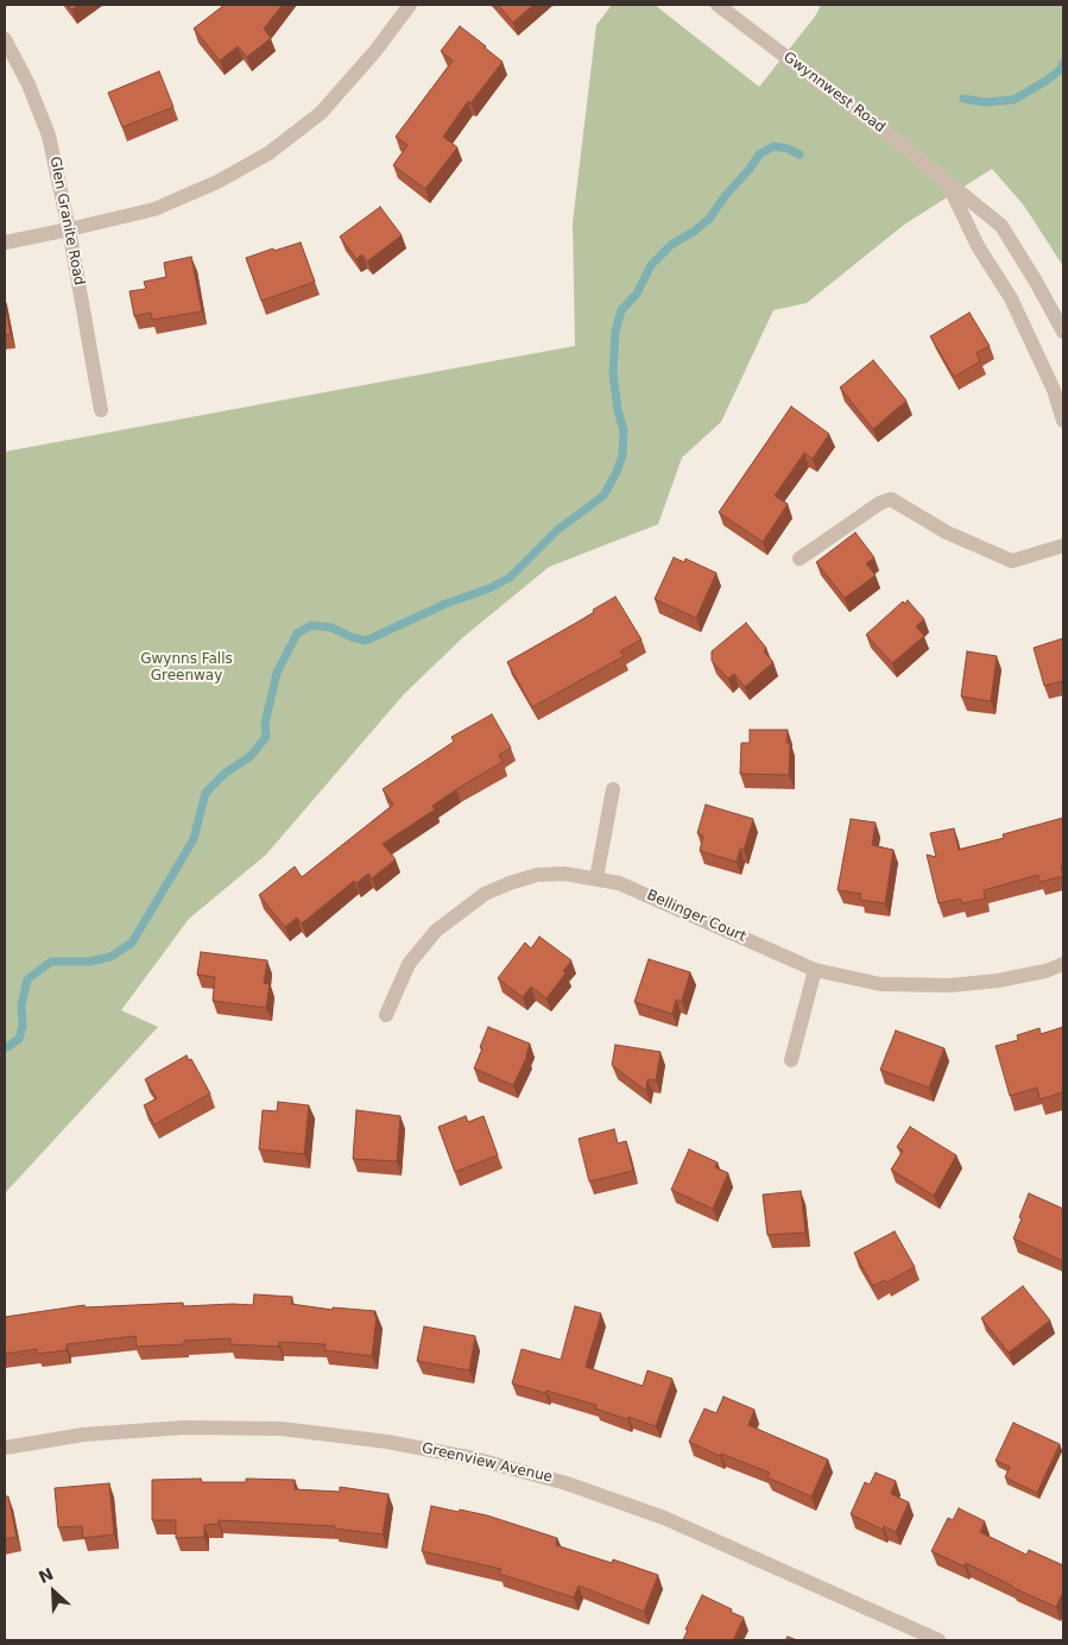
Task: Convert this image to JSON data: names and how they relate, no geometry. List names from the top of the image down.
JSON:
{
  "streets": {
    "street": [
      "Gwynnwest Road",
      "Glen Granite Road",
      "Bellinger Court",
      "Greenview Avenue"
    ]
  },
  "parks": ["Gwynns Falls Greenway"],
  "north": "top left"
}
